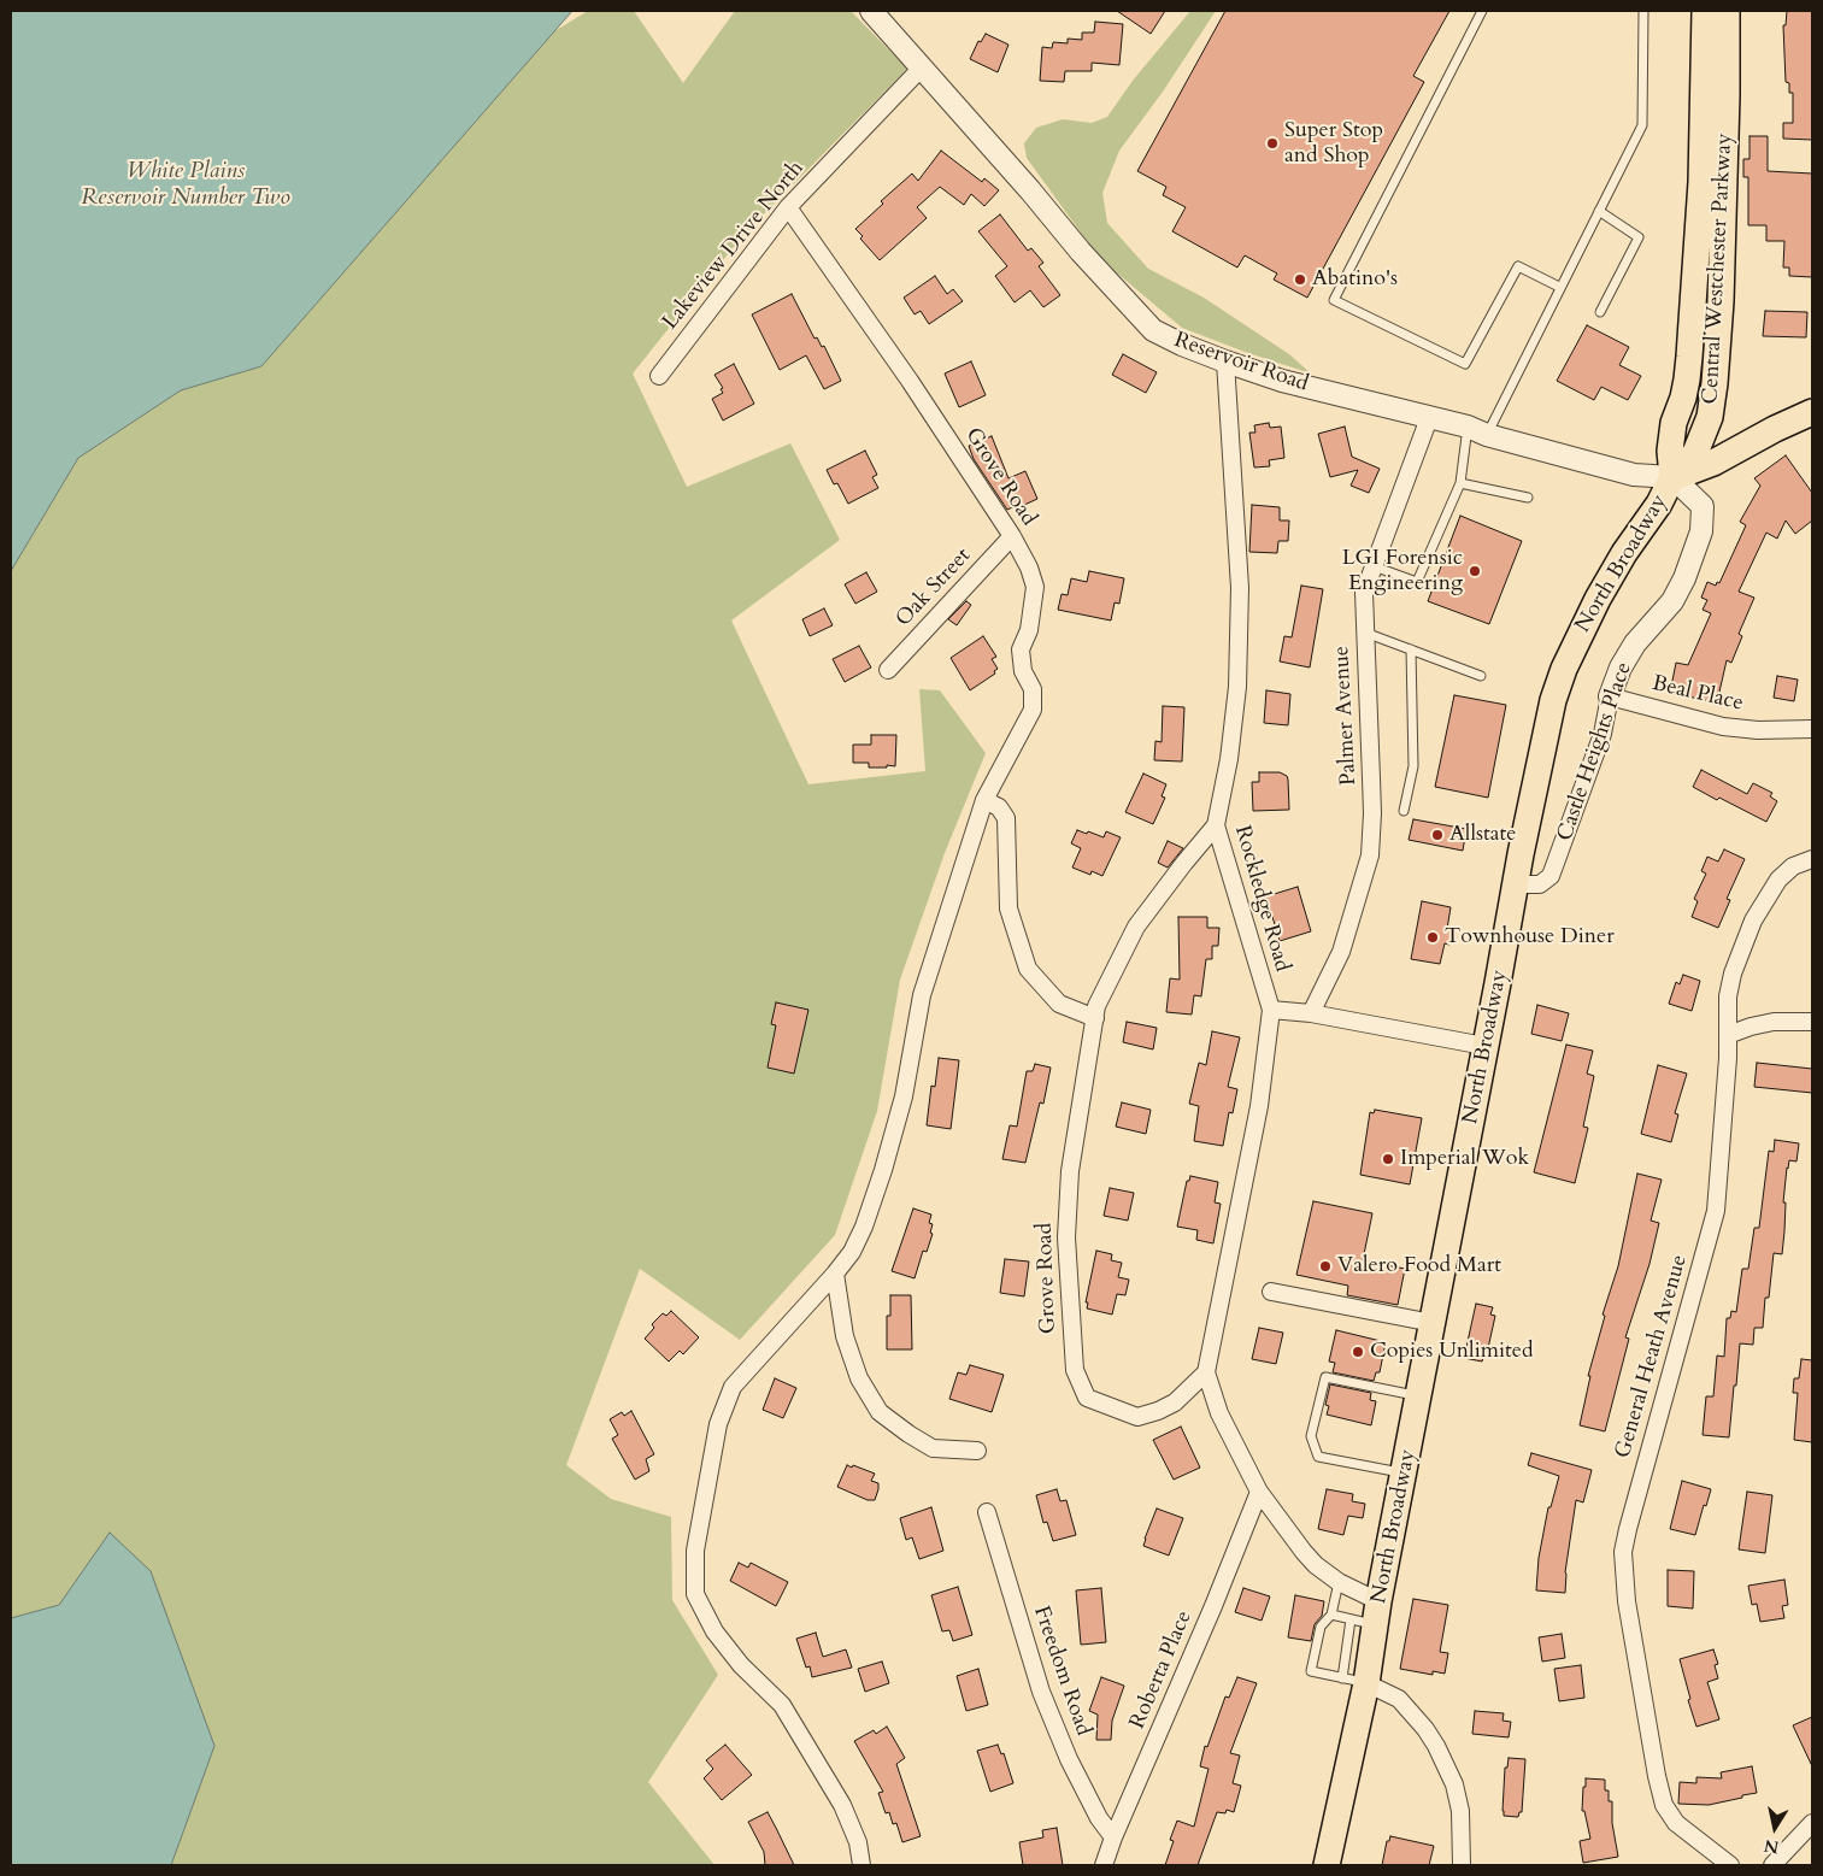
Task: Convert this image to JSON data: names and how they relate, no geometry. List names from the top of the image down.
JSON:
{
  "streets": {
    "main road": ["Central Westchester Parkway", "North Broadway"],
    "street": [
      "Lakeview Drive North",
      "Reservoir Road",
      "Grove Road",
      "Oak Street",
      "Beal Place",
      "Palmer Avenue",
      "Castle Heights Place",
      "Rockledge Road",
      "General Heath Avenue",
      "Roberta Place",
      "Freedom Road"
    ]
  },
  "crossings": [
    ["Lakeview Drive North", "Reservoir Road"],
    ["Lakeview Drive North", "Grove Road"],
    ["Central Westchester Parkway", "Reservoir Road"],
    ["Central Westchester Parkway", "North Broadway"],
    ["Central Westchester Parkway", "Castle Heights Place"],
    ["Reservoir Road", "North Broadway"],
    ["Reservoir Road", "Palmer Avenue"],
    ["Reservoir Road", "Castle Heights Place"],
    ["Reservoir Road", "Rockledge Road"],
    ["Grove Road", "Oak Street"],
    ["Grove Road", "Rockledge Road"],
    ["North Broadway", "Castle Heights Place"],
    ["Beal Place", "Castle Heights Place"],
    ["Roberta Place", "Freedom Road"]
  ],
  "water": ["White Plains Reservoir Number Two"],
  "places": [
    "Super Stop and Shop",
    "Abatino's",
    "LGI Forensic Engineering",
    "Allstate",
    "Townhouse Diner",
    "Imperial Wok",
    "Valero Food Mart",
    "Copies Unlimited"
  ],
  "north": "bottom"
}
